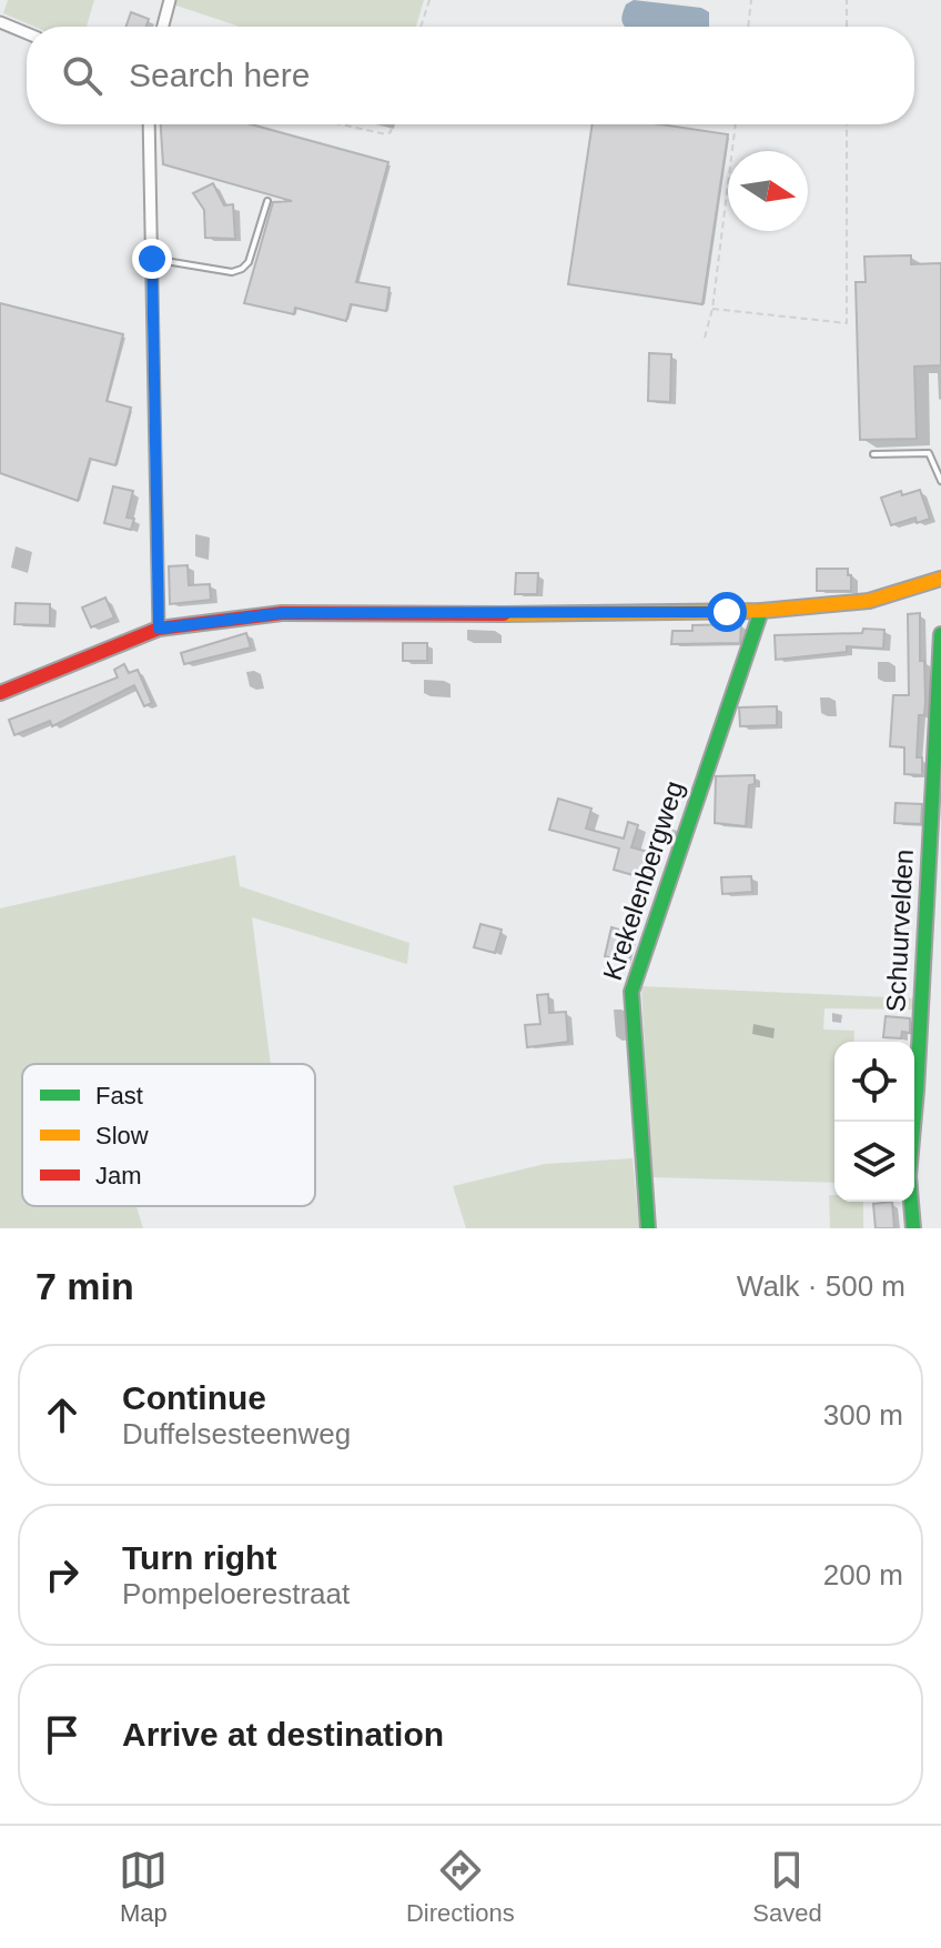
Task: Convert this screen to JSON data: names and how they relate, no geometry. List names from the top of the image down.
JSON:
{
  "streets": {
    "street": ["Krekelenbergweg", "Schuurvelden"]
  },
  "legend": ["Fast", "Slow", "Jam"],
  "north": "right",
  "page": {
    "search": "Search here",
    "heading": ["7 min", "Walk · 500 m"],
    "list": [
      ["Continue", "Duffelsesteenweg", "300 m"],
      ["Turn right", "Pompeloerestraat", "200 m"],
      "Arrive at destination"
    ],
    "nav": ["Map", "Directions", "Saved"]
  }
}
